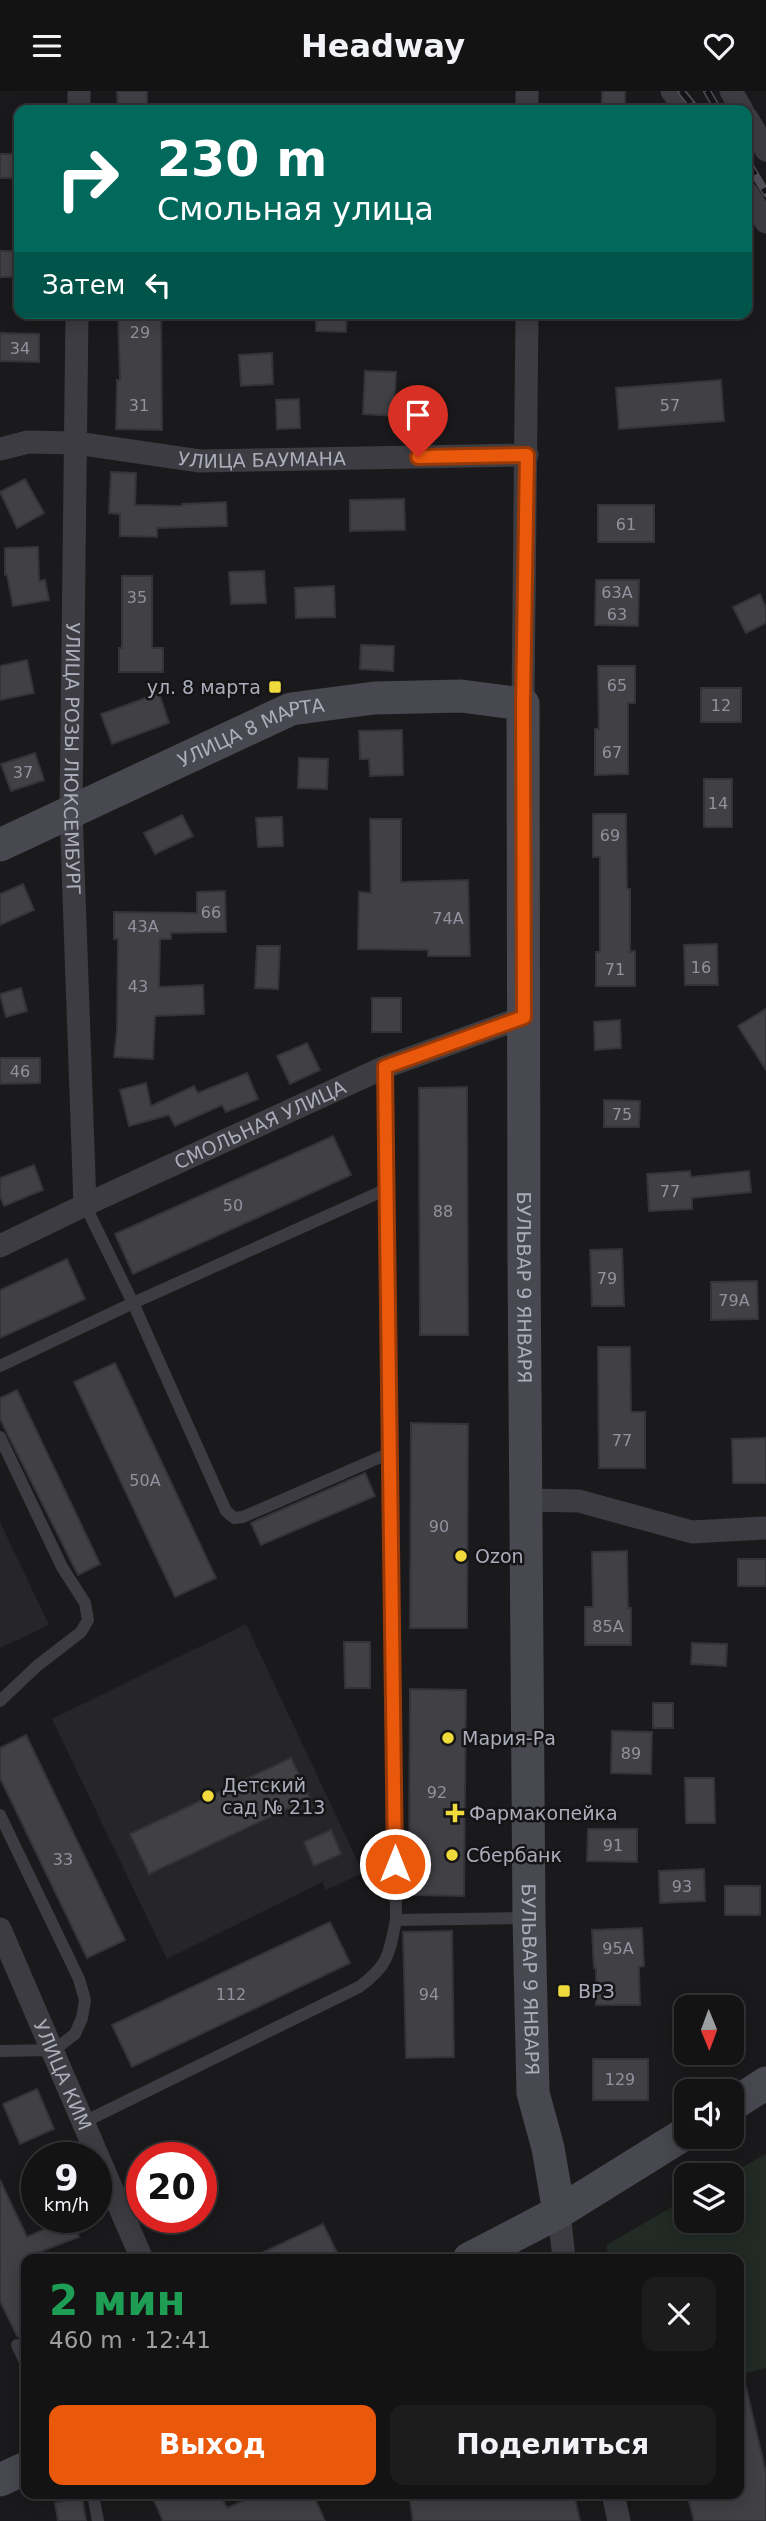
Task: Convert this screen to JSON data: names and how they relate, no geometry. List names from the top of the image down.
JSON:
{
  "streets": {
    "main road": ["УЛИЦА 8 МАРТА", "БУЛЬВАР 9 ЯНВАРЯ"],
    "street": [
      "УЛИЦА БАУМАНА",
      "УЛИЦА РОЗЫ ЛЮКСЕМБУРГ",
      "СМОЛЬНАЯ УЛИЦА",
      "УЛИЦА КИМ"
    ]
  },
  "crossings": [
    ["УЛИЦА БАУМАНА", "УЛИЦА РОЗЫ ЛЮКСЕМБУРГ"],
    ["УЛИЦА БАУМАНА", "БУЛЬВАР 9 ЯНВАРЯ"],
    ["УЛИЦА 8 МАРТА", "УЛИЦА РОЗЫ ЛЮКСЕМБУРГ"],
    ["УЛИЦА 8 МАРТА", "БУЛЬВАР 9 ЯНВАРЯ"],
    ["УЛИЦА РОЗЫ ЛЮКСЕМБУРГ", "СМОЛЬНАЯ УЛИЦА"],
    ["СМОЛЬНАЯ УЛИЦА", "БУЛЬВАР 9 ЯНВАРЯ"]
  ],
  "places": {
    "transit": ["ул. 8 марта", "ВРЗ"],
    "other": [
      "Ozon",
      "Мария-Ра",
      "Детский сад № 213",
      "Сбербанк"
    ],
    "health": ["Фармакопейка"]
  },
  "house_numbers": [
    "29",
    "34",
    "31",
    "57",
    "61",
    "63А",
    "35",
    "63",
    "65",
    "12",
    "67",
    "37",
    "14",
    "69",
    "66",
    "74А",
    "43А",
    "16",
    "71",
    "43",
    "46",
    "75",
    "77",
    "50",
    "88",
    "79",
    "79А",
    "77",
    "50А",
    "90",
    "85А",
    "89",
    "92",
    "91",
    "33",
    "93",
    "95А",
    "112",
    "94",
    "129"
  ],
  "north": "bottom",
  "page": {
    "header": "Headway",
    "turn": ["230 m", "Смольная улица"],
    "then": "Затем",
    "speed": "9 km/h",
    "limit": "20",
    "heading": ["2 мин", "460 m · 12:41"],
    "buttons": ["Выход", "Поделиться"]
  }
}
